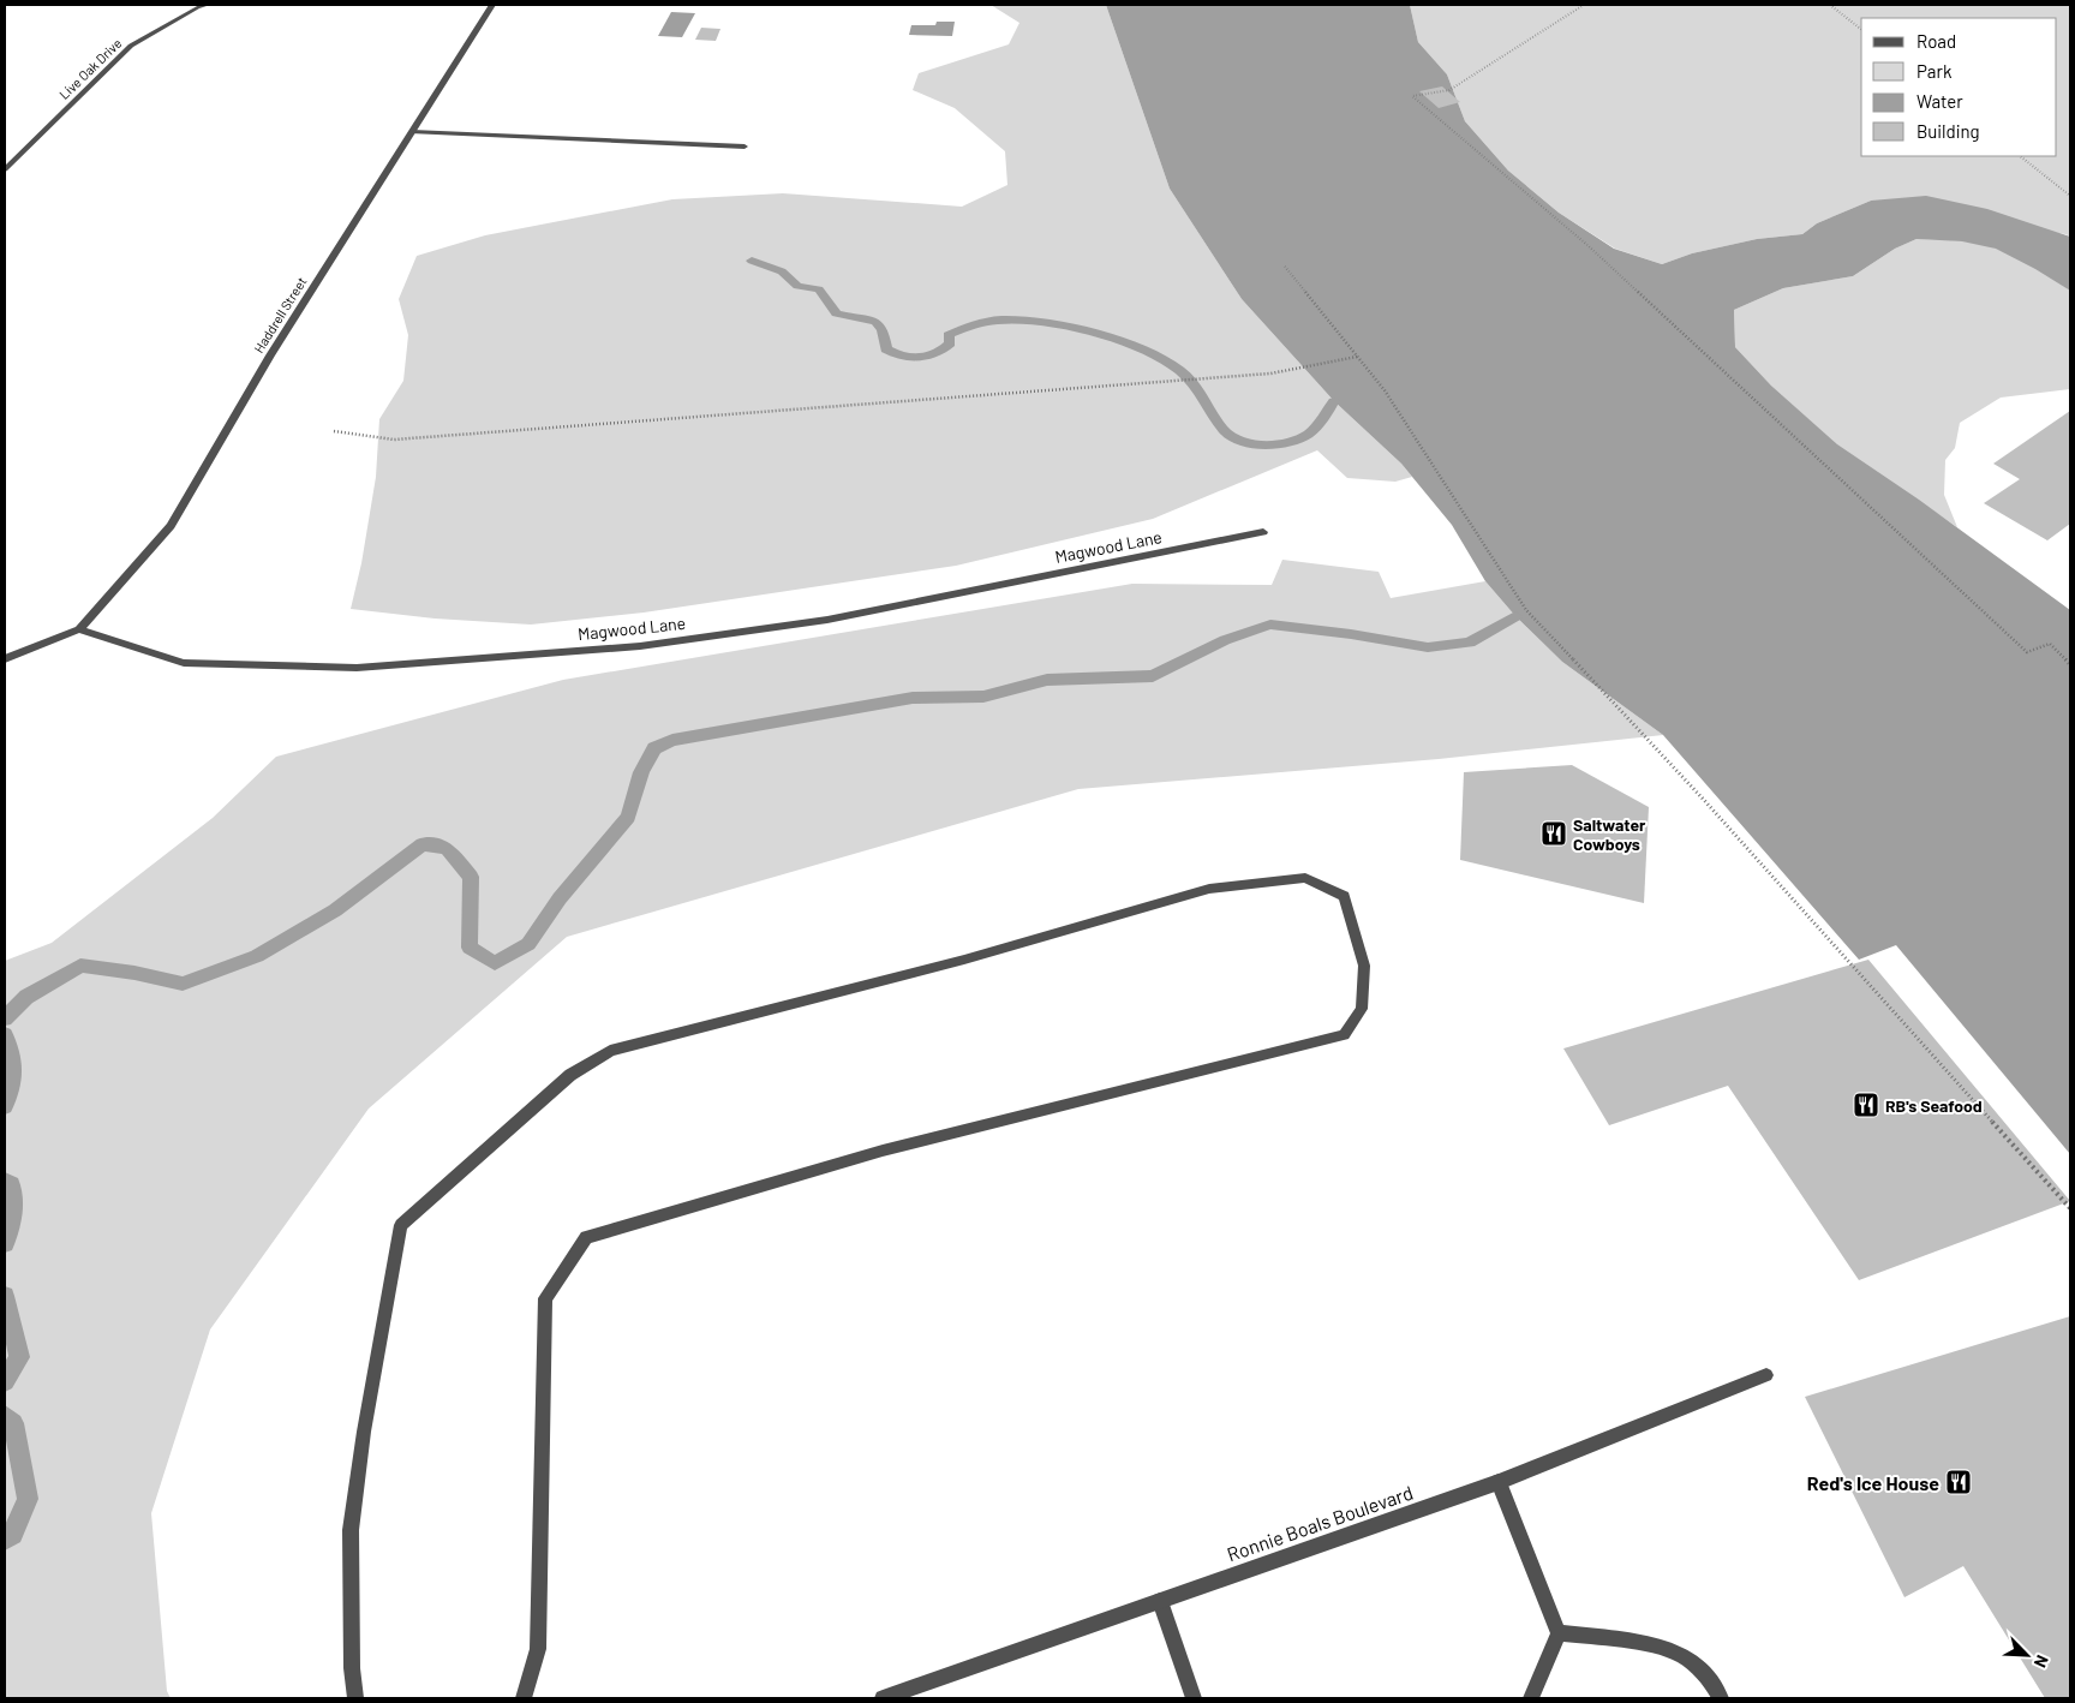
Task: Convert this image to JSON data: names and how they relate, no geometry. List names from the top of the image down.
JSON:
{
  "streets": {
    "street": [
      "Live Oak Drive",
      "Haddrell Street",
      "Magwood Lane",
      "Ronnie Boals Boulevard"
    ]
  },
  "crossings": [
    ["Haddrell Street", "Magwood Lane"]
  ],
  "places": {
    "restaurant": ["Saltwater Cowboys", "RB's Seafood", "Red's Ice House"]
  },
  "legend": [
    "Road",
    "Park",
    "Water",
    "Building"
  ],
  "north": "bottom right"
}
